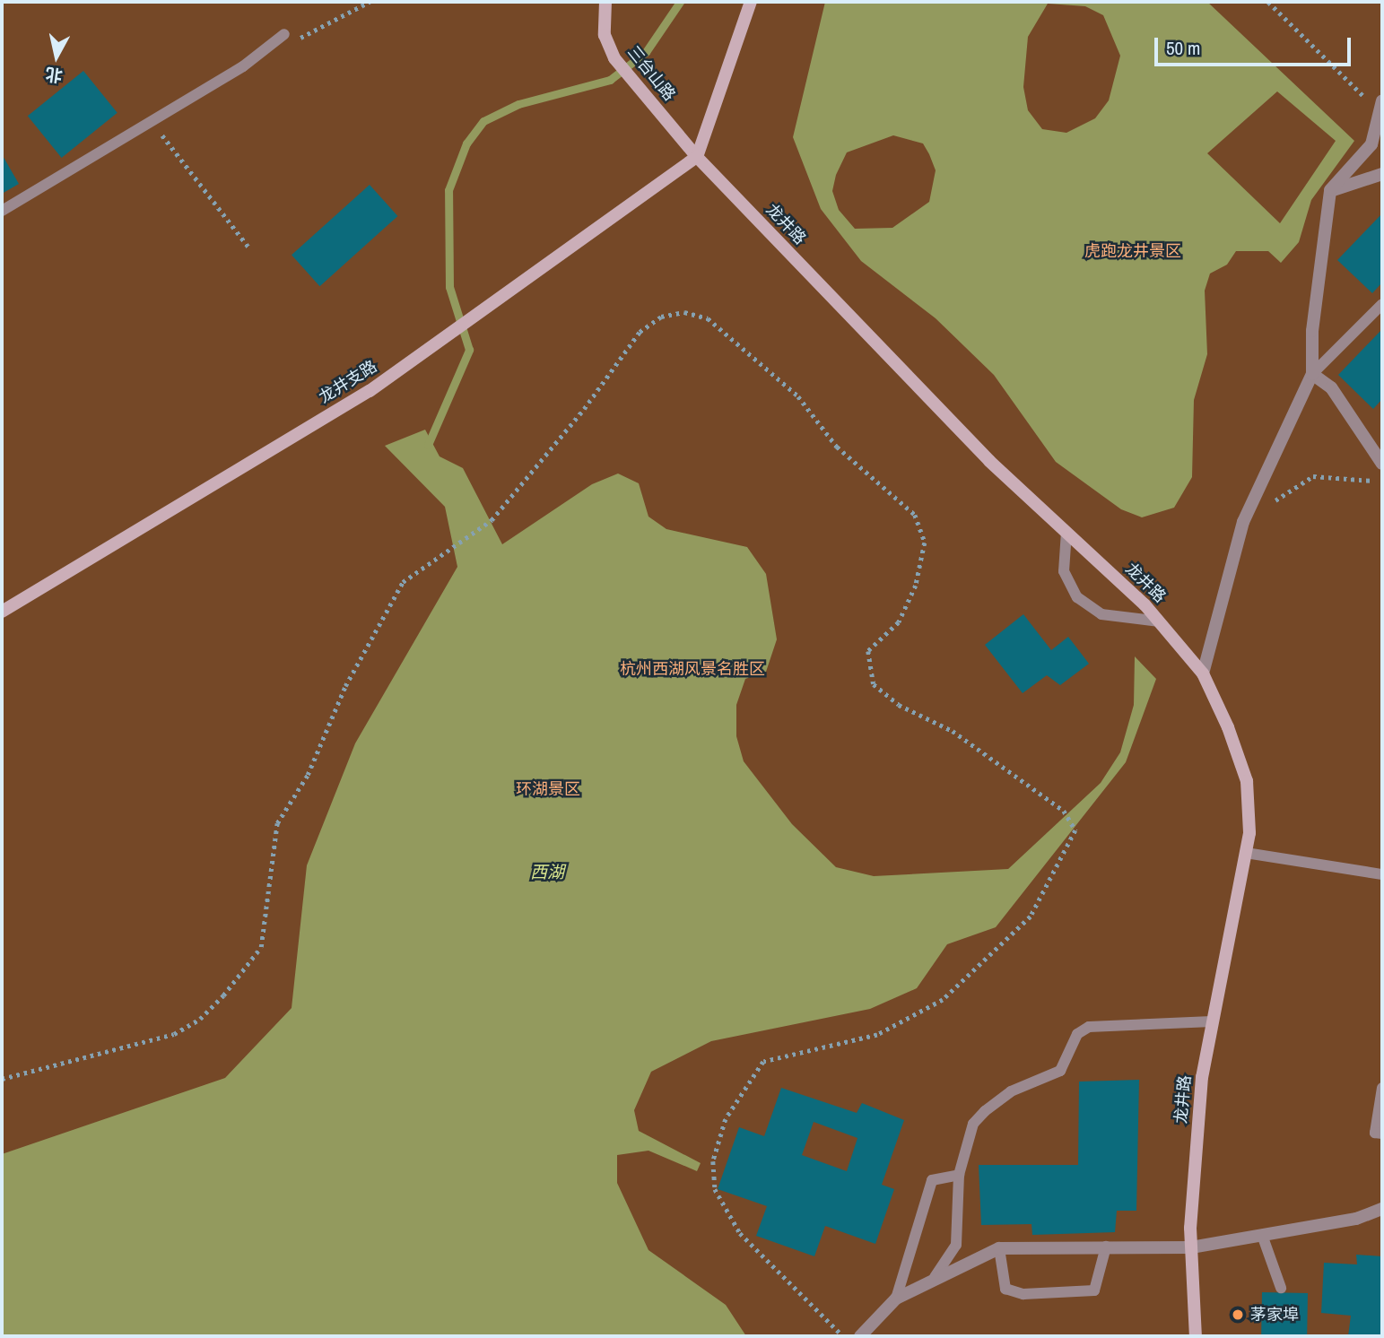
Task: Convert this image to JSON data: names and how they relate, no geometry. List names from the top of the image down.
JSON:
{
  "streets": {
    "street": ["三台山路", "龙井路", "龙井支路"]
  },
  "crossings": [
    ["三台山路", "龙井路"],
    ["三台山路", "龙井支路"],
    ["龙井路", "龙井支路"]
  ],
  "water": ["西湖"],
  "parks": ["虎跑龙井景区", "杭州西湖风景名胜区", "环湖景区"],
  "places": ["茅家埠"],
  "scale_bar": "50 m",
  "north": "bottom"
}
